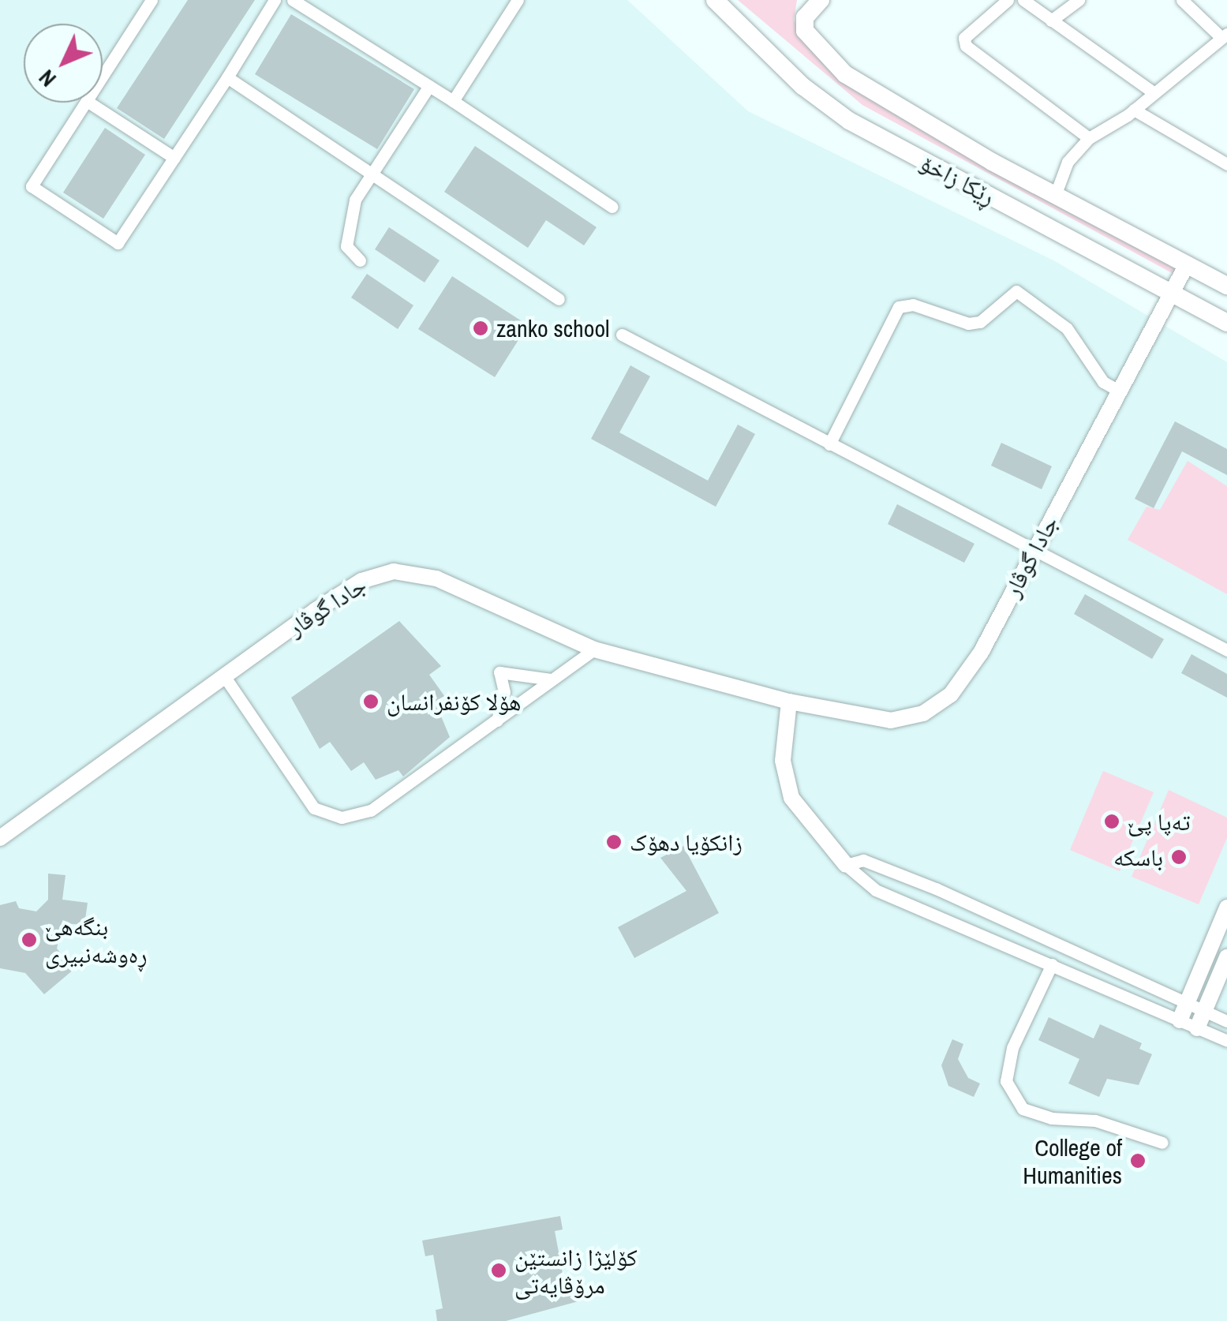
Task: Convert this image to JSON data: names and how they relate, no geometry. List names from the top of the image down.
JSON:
{
  "streets": {
    "main road": ["ڕێکا زاخۆ"],
    "street": ["جادا گوڤار"]
  },
  "crossings": [
    ["ڕێکا زاخۆ", "جادا گوڤار"]
  ],
  "places": [
    "zanko school",
    "هۆلا كۆنفرانسان",
    "تەپا پێ",
    "زانکۆیا دهۆک",
    "باسکە",
    "بنگه‌هێ ڕه‌وشه‌نبیرى",
    "College of Humanities",
    "كۆلێژا زانستێن مرۆڤایەتی"
  ],
  "north": "bottom left"
}
